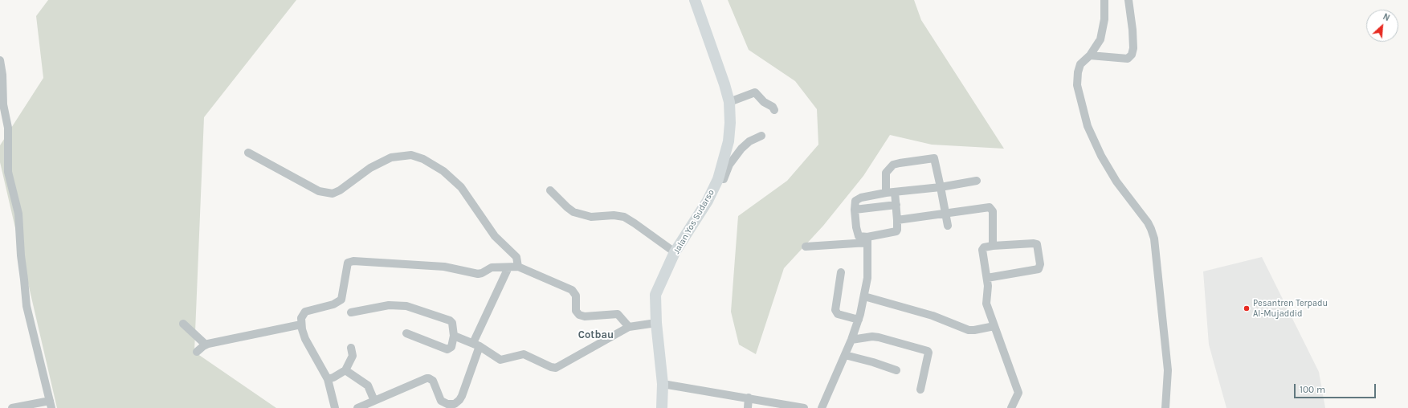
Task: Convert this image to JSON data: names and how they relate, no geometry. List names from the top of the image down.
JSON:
{
  "streets": {
    "highway": ["Jalan Yos Sudarso"]
  },
  "districts": ["Cotbau"],
  "places": ["Pesantren Terpadu Al-Mujaddid"],
  "scale_bar": "100 m",
  "north": "top right"
}
